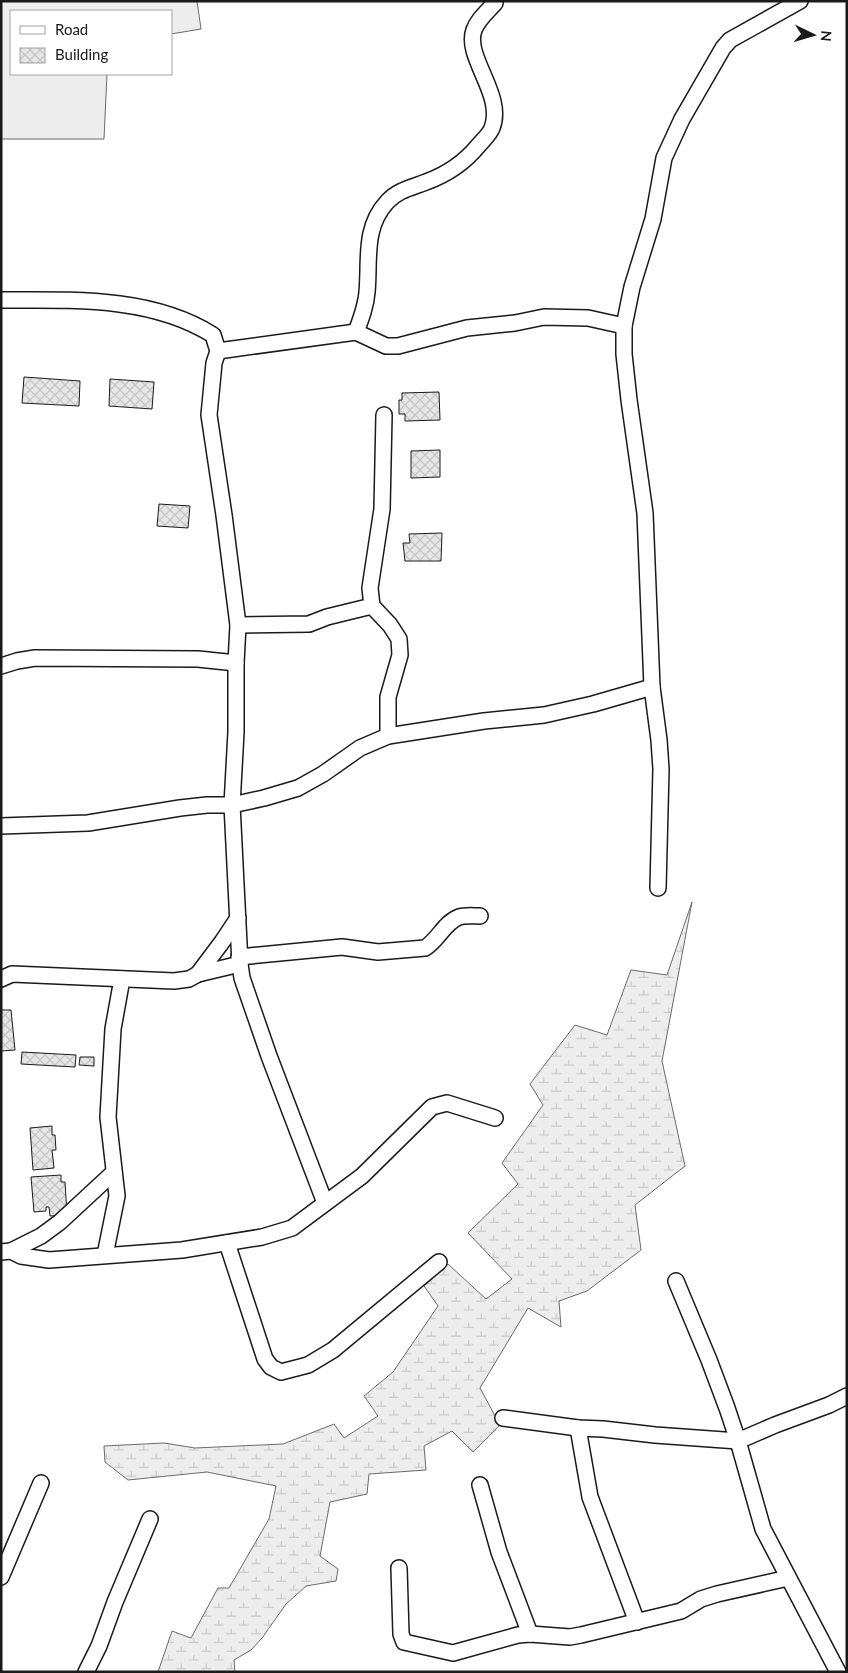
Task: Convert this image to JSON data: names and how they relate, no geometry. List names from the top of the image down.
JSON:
{
  "legend": ["Road", "Building"],
  "north": "right"
}
